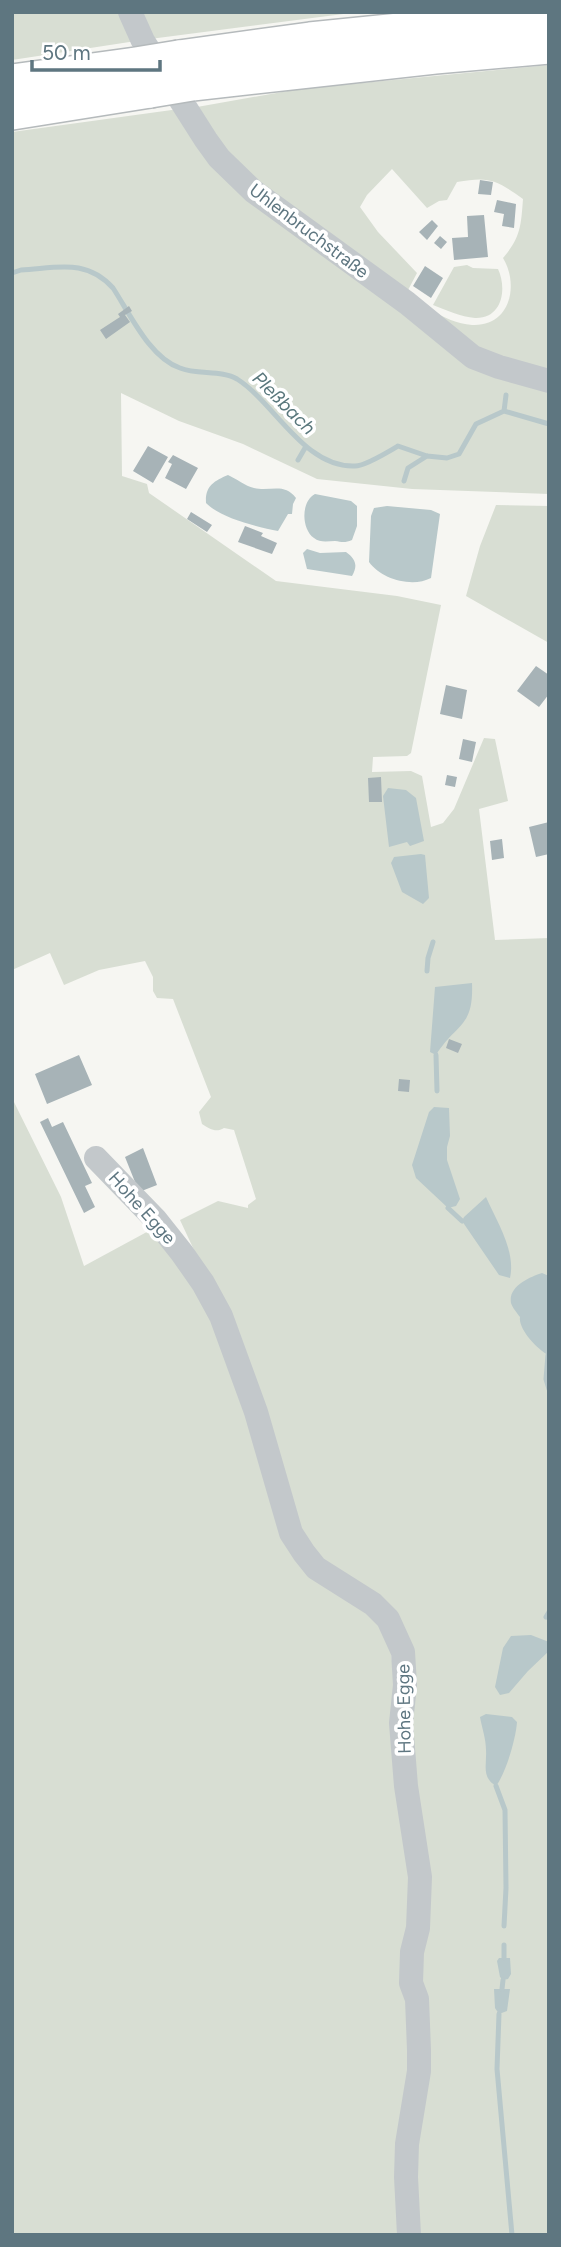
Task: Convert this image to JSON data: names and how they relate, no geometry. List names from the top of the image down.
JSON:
{
  "streets": {
    "street": ["Uhlenbruchstraße", "Hohe Egge"]
  },
  "water": ["Pleßbach"],
  "scale_bar": "50 m"
}
